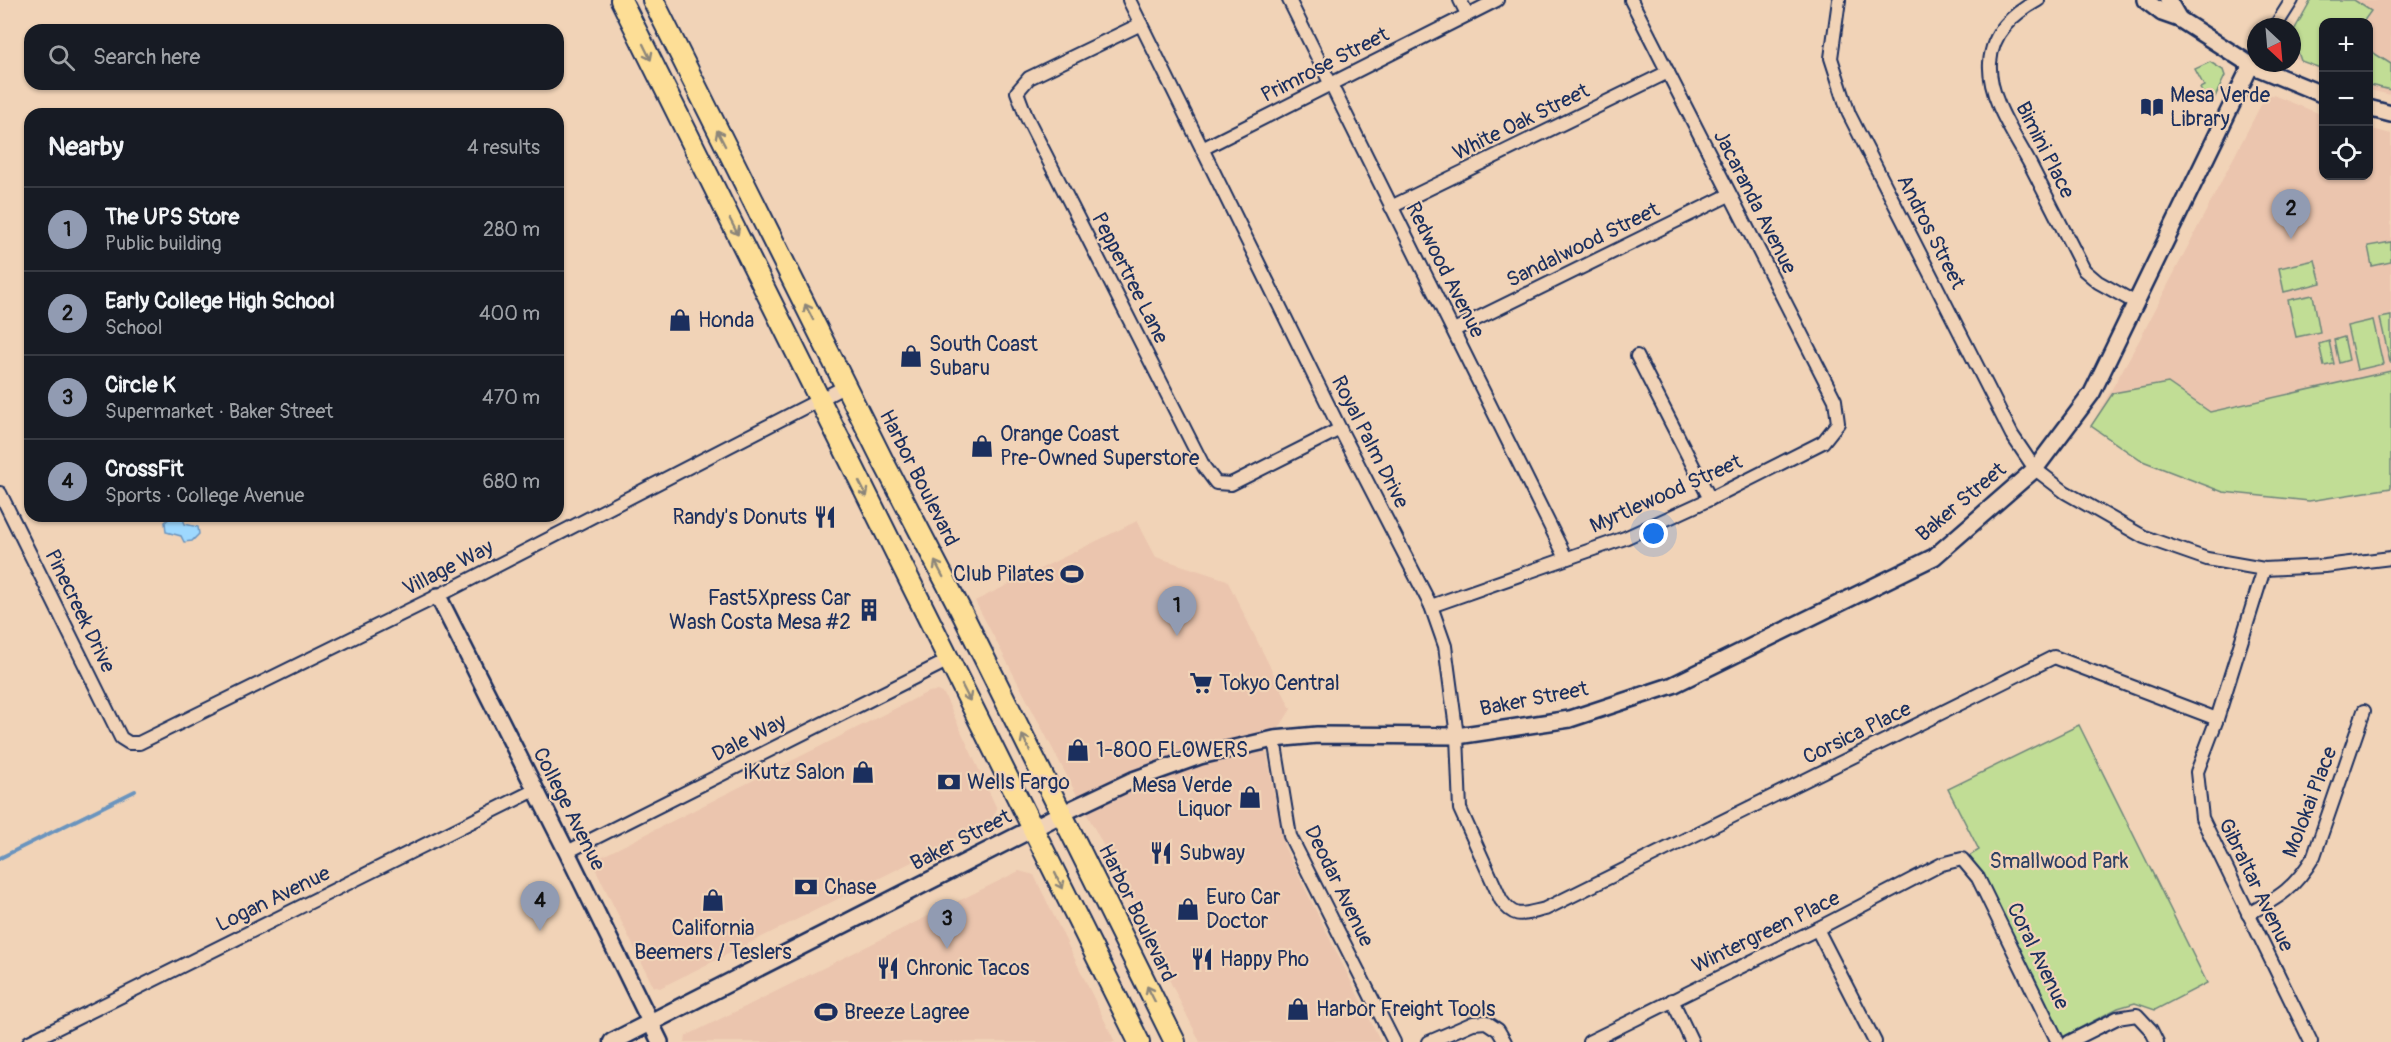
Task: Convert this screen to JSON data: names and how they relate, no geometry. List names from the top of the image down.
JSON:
{
  "streets": {
    "main road": ["Harbor Boulevard", "Baker Street"],
    "street": [
      "Primrose Street",
      "White Oak Street",
      "Bimini Place",
      "Jacaranda Avenue",
      "Andros Street",
      "Sandalwood Street",
      "Redwood Avenue",
      "Peppertree Lane",
      "Royal Palm Drive",
      "Myrtlewood Street",
      "Village Way",
      "Pinecreek Drive",
      "Corsica Place",
      "Dale Way",
      "Molokai Place",
      "College Avenue",
      "Gibraltar Avenue",
      "Deodar Avenue",
      "Logan Avenue",
      "Wintergreen Place",
      "Coral Avenue"
    ]
  },
  "crossings": [
    ["Primrose Street", "Redwood Avenue"],
    ["Primrose Street", "Royal Palm Drive"],
    ["White Oak Street", "Jacaranda Avenue"],
    ["White Oak Street", "Redwood Avenue"],
    ["Bimini Place", "Baker Street"],
    ["Jacaranda Avenue", "Sandalwood Street"],
    ["Jacaranda Avenue", "Myrtlewood Street"],
    ["Andros Street", "Baker Street"],
    ["Andros Street", "Gibraltar Avenue"],
    ["Sandalwood Street", "Redwood Avenue"],
    ["Redwood Avenue", "Myrtlewood Street"],
    ["Peppertree Lane", "Royal Palm Drive"],
    ["Royal Palm Drive", "Myrtlewood Street"],
    ["Royal Palm Drive", "Baker Street"],
    ["Royal Palm Drive", "Corsica Place"],
    ["Harbor Boulevard", "Baker Street"],
    ["Harbor Boulevard", "Village Way"],
    ["Baker Street", "College Avenue"],
    ["Baker Street", "Deodar Avenue"],
    ["Village Way", "Pinecreek Drive"],
    ["Village Way", "College Avenue"],
    ["Corsica Place", "Gibraltar Avenue"],
    ["Dale Way", "College Avenue"],
    ["Molokai Place", "Gibraltar Avenue"],
    ["College Avenue", "Logan Avenue"],
    ["Wintergreen Place", "Coral Avenue"]
  ],
  "parks": ["Smallwood Park"],
  "places": {
    "library": ["Mesa Verde Library"],
    "shop": [
      "Honda",
      "South Coast Subaru",
      "Orange Coast Pre-Owned Superstore",
      "1-800 FLOWERS",
      "iKutz Salon",
      "Mesa Verde Liquor",
      "California Beemers / Teslers",
      "Euro Car Doctor",
      "Harbor Freight Tools"
    ],
    "restaurant": [
      "Randy's Donuts",
      "Subway",
      "Happy Pho",
      "Chronic Tacos"
    ],
    "sports": ["Club Pilates", "Breeze Lagree"],
    "building": ["Fast5Xpress Car Wash Costa Mesa #2"],
    "supermarket": ["Tokyo Central"],
    "bank": ["Wells Fargo", "Chase"]
  },
  "north": "bottom right",
  "page": {
    "map_buttons": ["+", "−"],
    "search": "Search here",
    "heading": ["Nearby", "4 results"],
    "list": [
      {
        "mark": "1",
        "name": "The UPS Store",
        "note": "Public building",
        "value": "280 m"
      },
      {
        "mark": "2",
        "name": "Early College High School",
        "note": "School",
        "value": "400 m"
      },
      {
        "mark": "3",
        "name": "Circle K",
        "note": "Supermarket · Baker Street",
        "value": "470 m"
      },
      {
        "mark": "4",
        "name": "CrossFit",
        "note": "Sports · College Avenue",
        "value": "680 m"
      }
    ],
    "pins": [
      "2",
      "1",
      "4",
      "3"
    ]
  }
}
